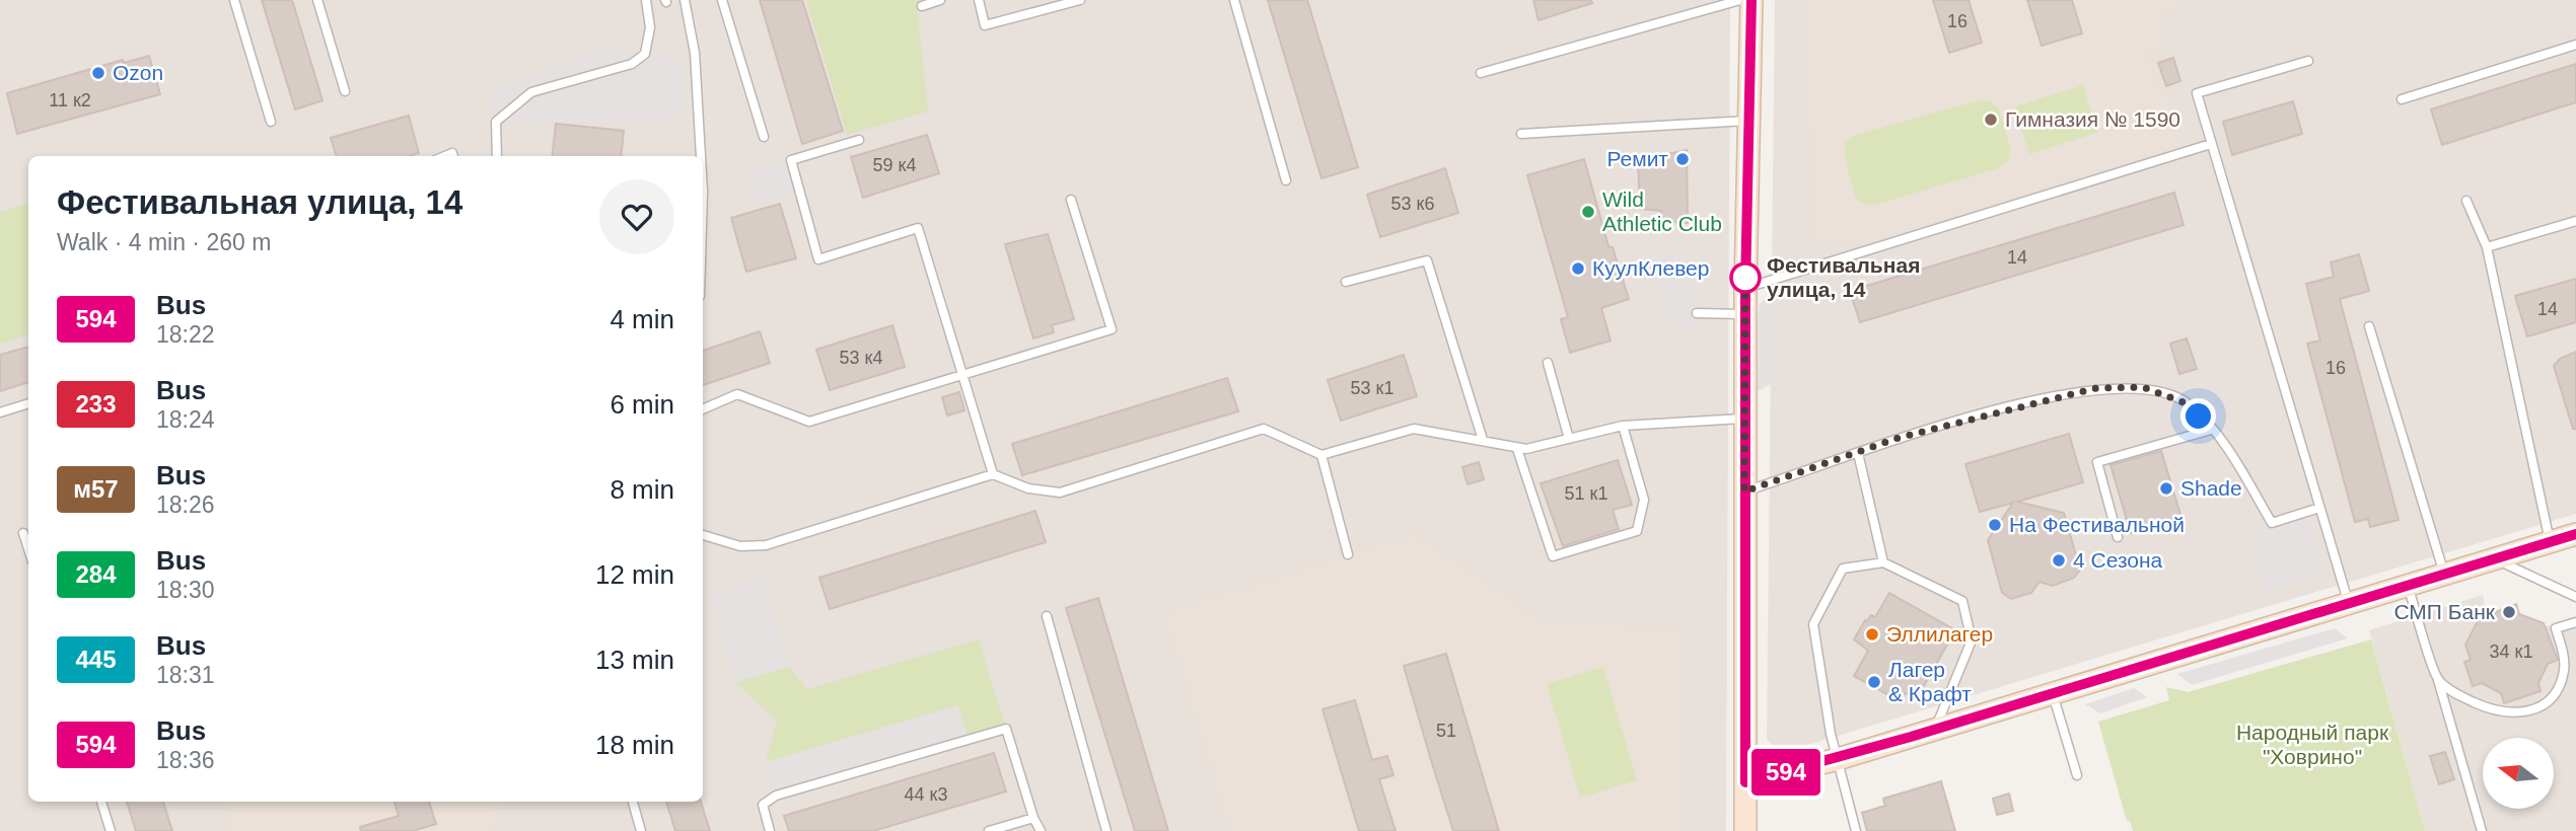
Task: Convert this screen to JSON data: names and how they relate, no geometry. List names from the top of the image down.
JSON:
{
  "parks": ["Народный парк \"Ховрино\""],
  "places": [
    "Ozon",
    "Гимназия № 1590",
    "Ремит",
    "Wild Athletic Club",
    "КуулКлевер",
    "Фестивальная улица, 14",
    "Shade",
    "На Фестивальной",
    "4 Сезона",
    "СМП Банк",
    "Эллилагер",
    "Лагер & Крафт"
  ],
  "lines": ["bus line 594"],
  "house_numbers": [
    "16",
    "11 к2",
    "59 к4",
    "53 к6",
    "14",
    "14",
    "53 к4",
    "16",
    "53 к1",
    "51 к1",
    "34 к1",
    "51",
    "44 к3"
  ],
  "north": "left",
  "page": {
    "on_map": "594",
    "heading": ["Фестивальная улица, 14", "Walk · 4 min · 260 m"],
    "list": [
      {
        "mark": "594",
        "name": "Bus",
        "note": "18:22",
        "value": "4 min"
      },
      {
        "mark": "233",
        "name": "Bus",
        "note": "18:24",
        "value": "6 min"
      },
      {
        "mark": "м57",
        "name": "Bus",
        "note": "18:26",
        "value": "8 min"
      },
      {
        "mark": "284",
        "name": "Bus",
        "note": "18:30",
        "value": "12 min"
      },
      {
        "mark": "445",
        "name": "Bus",
        "note": "18:31",
        "value": "13 min"
      },
      {
        "mark": "594",
        "name": "Bus",
        "note": "18:36",
        "value": "18 min"
      }
    ]
  }
}
